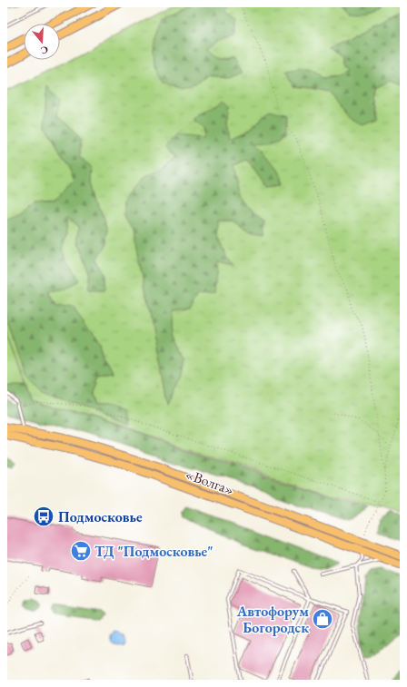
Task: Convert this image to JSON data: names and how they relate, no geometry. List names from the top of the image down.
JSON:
{
  "streets": {
    "highway": ["«Волга»"]
  },
  "places": {
    "bus stop": ["Подмосковье"],
    "supermarket": ["ТД \"Подмосковье\""],
    "shop": ["Автофорум Богородск"]
  },
  "north": "bottom"
}
